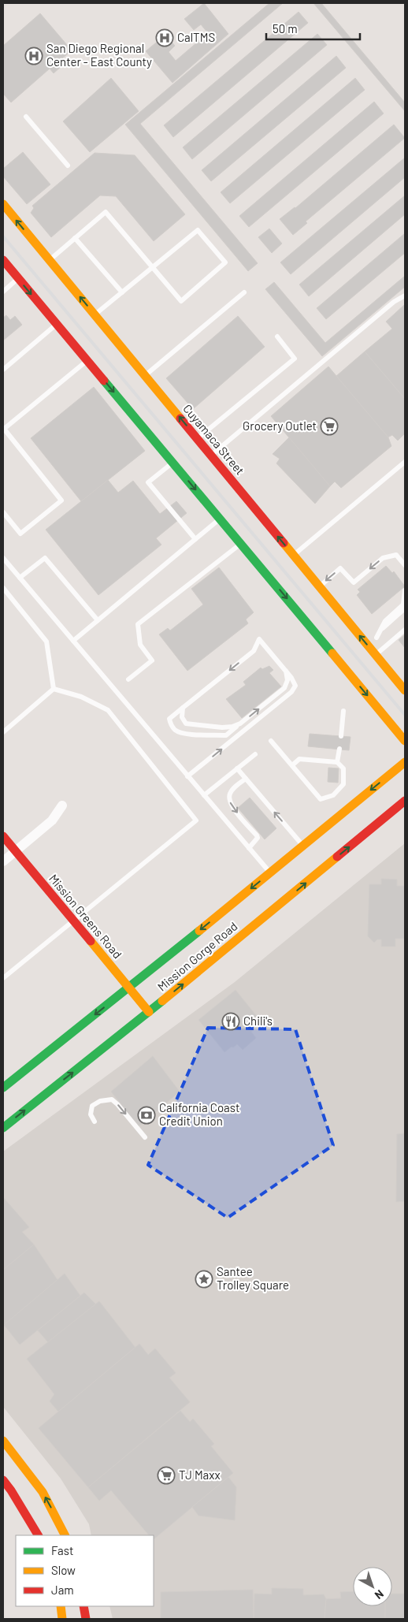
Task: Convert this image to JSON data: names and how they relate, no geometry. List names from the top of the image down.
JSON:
{
  "streets": {
    "main road": ["Cuyamaca Street", "Mission Greens Road", "Mission Gorge Road"]
  },
  "crossings": [
    ["Mission Greens Road", "Mission Gorge Road"]
  ],
  "places": {
    "hospital": ["CalTMS", "San Diego Regional Center - East County"],
    "supermarket": ["Grocery Outlet", "TJ Maxx"],
    "restaurant": ["Chili's"],
    "bank": ["California Coast Credit Union"],
    "place": ["Santee Trolley Square"]
  },
  "legend": ["Fast", "Slow", "Jam"],
  "scale_bar": "50 m",
  "north": "bottom right"
}
